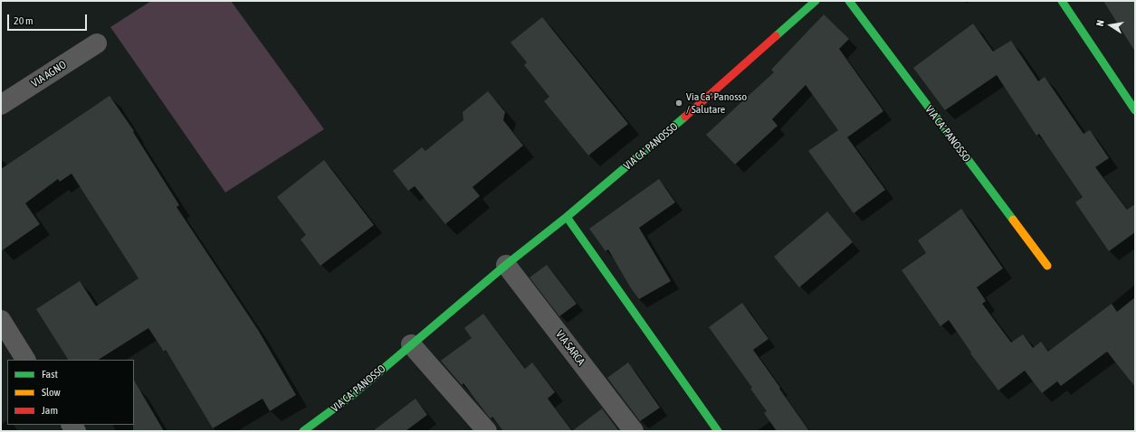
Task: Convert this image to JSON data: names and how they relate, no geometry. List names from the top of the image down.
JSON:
{
  "streets": {
    "street": ["VIA AGNO", "VIA CA' PANOSSO", "VIA SARCA"]
  },
  "crossings": [
    ["VIA CA' PANOSSO", "VIA SARCA"]
  ],
  "places": ["Via Ca' Panosso / Salutare"],
  "legend": ["Fast", "Slow", "Jam"],
  "scale_bar": "20 m",
  "north": "left"
}
